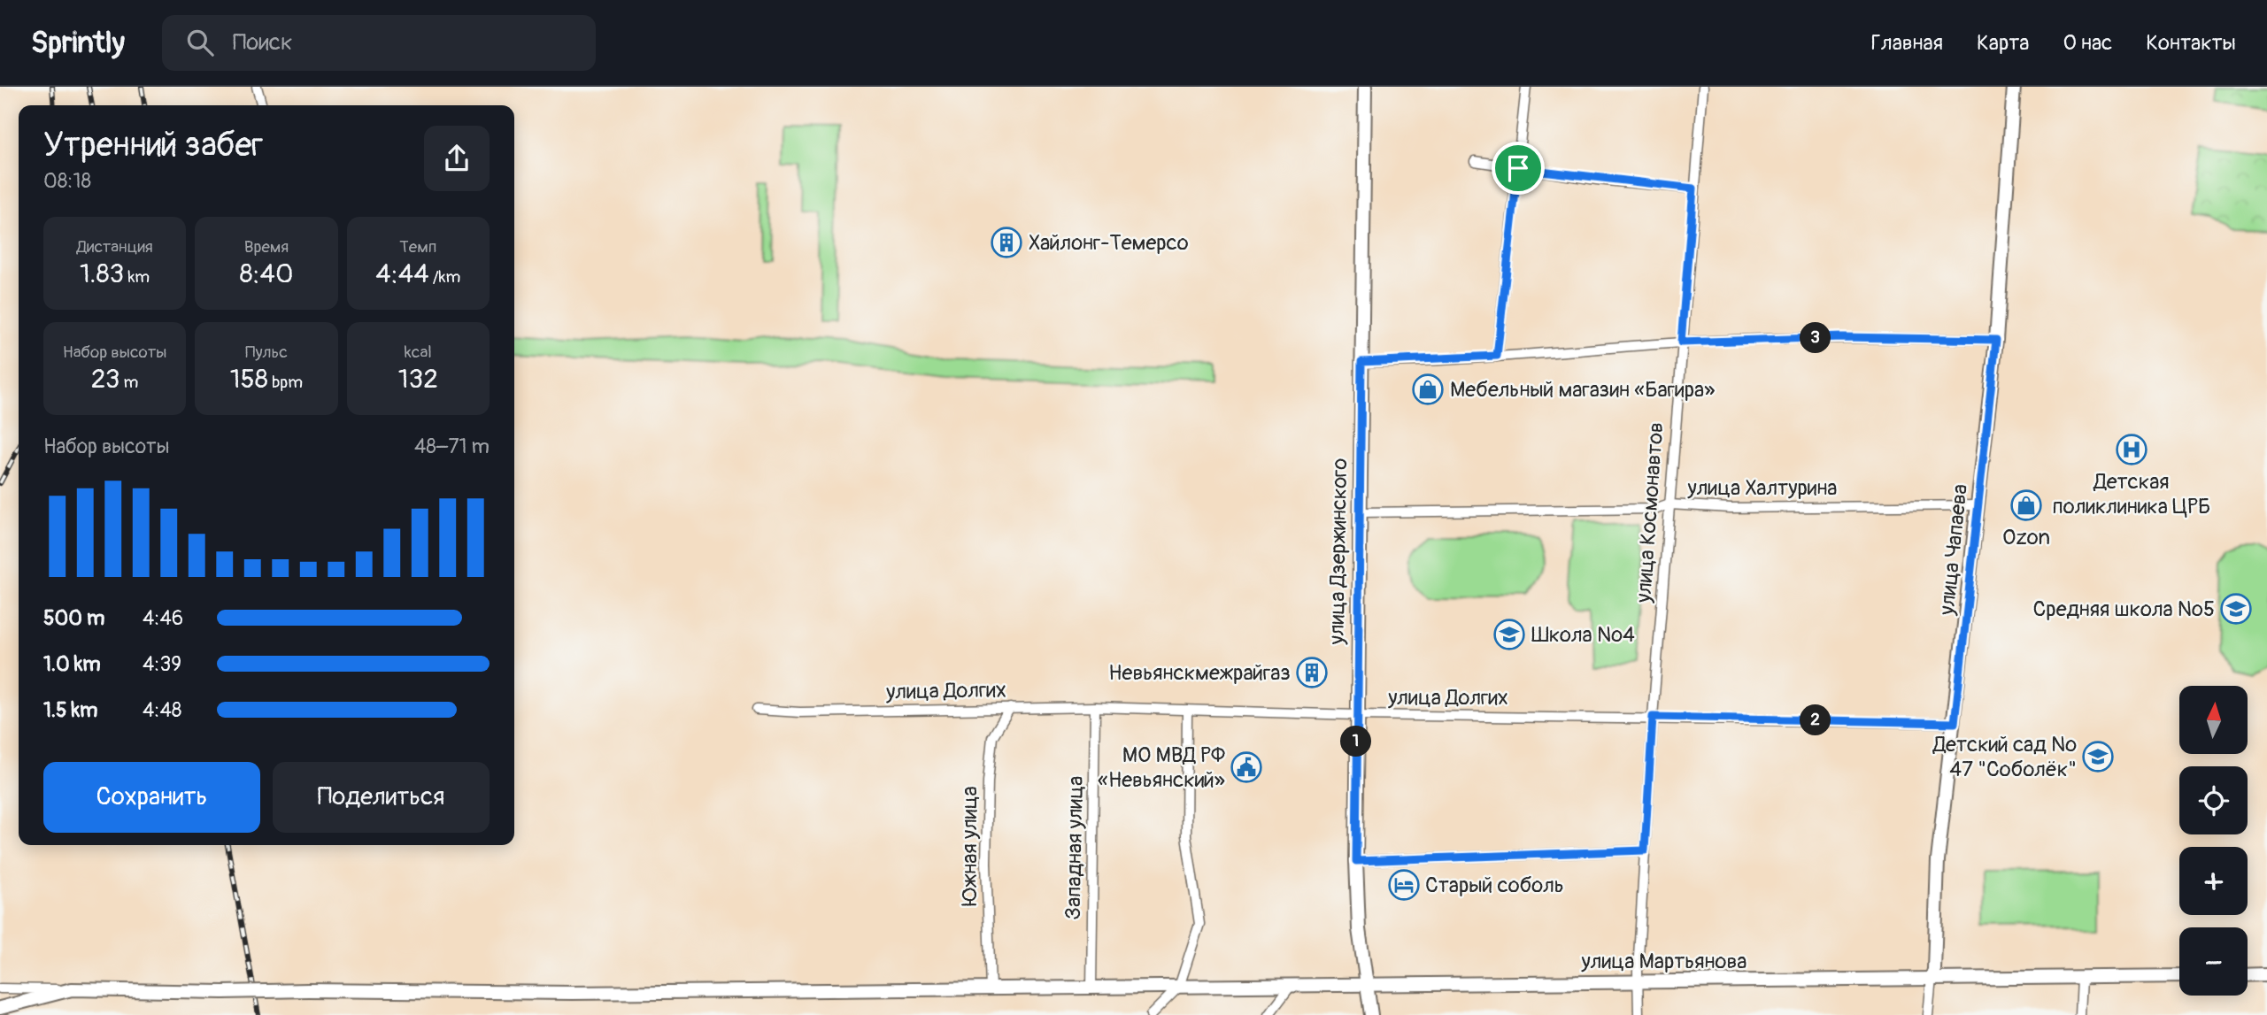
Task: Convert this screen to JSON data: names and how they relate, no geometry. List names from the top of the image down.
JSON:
{
  "streets": {
    "main road": ["улица Чапаева", "улица Дзержинского", "улица Мартьянова"],
    "street": [
      "улица Халтурина",
      "улица Космонавтов",
      "улица Долгих",
      "Южная улица",
      "Западная улица"
    ]
  },
  "crossings": [
    ["улица Халтурина", "улица Космонавтов"],
    ["улица Халтурина", "улица Чапаева"],
    ["улица Халтурина", "улица Дзержинского"],
    ["улица Космонавтов", "улица Долгих"],
    ["улица Космонавтов", "улица Мартьянова"],
    ["улица Чапаева", "улица Долгих"],
    ["улица Чапаева", "улица Мартьянова"],
    ["улица Дзержинского", "улица Долгих"],
    ["улица Дзержинского", "улица Мартьянова"],
    ["улица Долгих", "Южная улица"],
    ["улица Долгих", "Западная улица"],
    ["Южная улица", "улица Мартьянова"],
    ["Западная улица", "улица Мартьянова"]
  ],
  "places": {
    "building": ["Хайлонг-Темерсо", "Невьянскмежрайгаз"],
    "shop": ["Мебельный магазин «Багира»", "Ozon"],
    "hospital": ["Детская поликлиника ЦРБ"],
    "school or university": ["Средняя школа №5", "Школа №4", "Детский сад № 47 \"Соболёк\""],
    "public building": ["МО МВД РФ «Невьянский»"],
    "hotel": ["Старый соболь"]
  },
  "north": "top",
  "page": {
    "header": "Sprintly",
    "search": "Поиск",
    "nav": [
      "Главная",
      "Карта",
      "О нас",
      "Контакты"
    ],
    "heading": ["Утренний забег", "08:18"],
    "stats": [
      ["Дистанция", "1.83 km"],
      ["Время", "8:40"],
      ["Темп", "4:44 /km"],
      ["Набор высоты", "23 m"],
      ["Пульс", "158 bpm"],
      ["kcal", "132"]
    ],
    "pins": ["3", "2", "1"],
    "chart": ["Набор высоты", "48–71 m"],
    "list": [
      {
        "name": "500 m",
        "note": "4:46"
      },
      {
        "name": "1.0 km",
        "note": "4:39"
      },
      {
        "name": "1.5 km",
        "note": "4:48"
      }
    ],
    "map_buttons": ["+", "−"],
    "buttons": ["Сохранить", "Поделиться"]
  }
}
